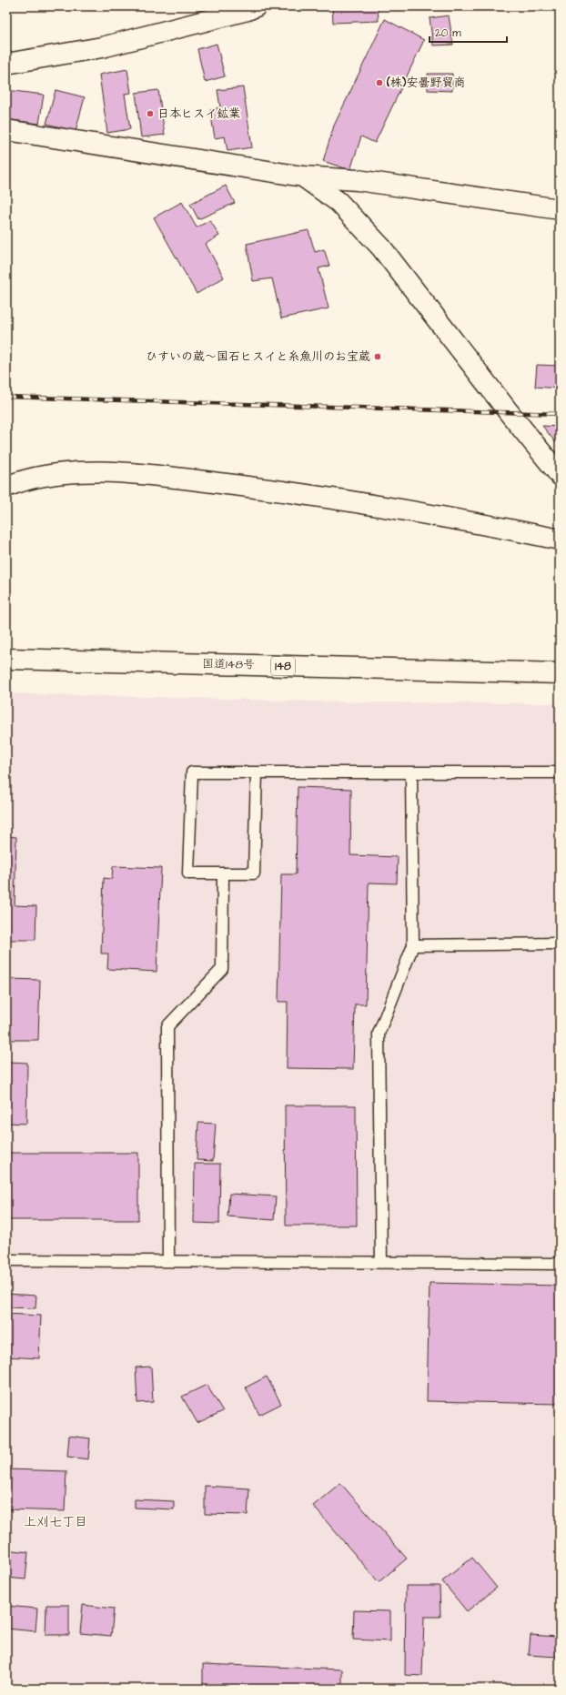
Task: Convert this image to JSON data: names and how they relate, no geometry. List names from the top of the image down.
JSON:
{
  "streets": {
    "main road": ["国道148号", "148"]
  },
  "districts": ["上刈七丁目"],
  "places": ["(株)安曇野貿商", "日本ヒスイ鉱業", "ひすいの蔵～国石ヒスイと糸魚川のお宝蔵"],
  "scale_bar": "20 m"
}
